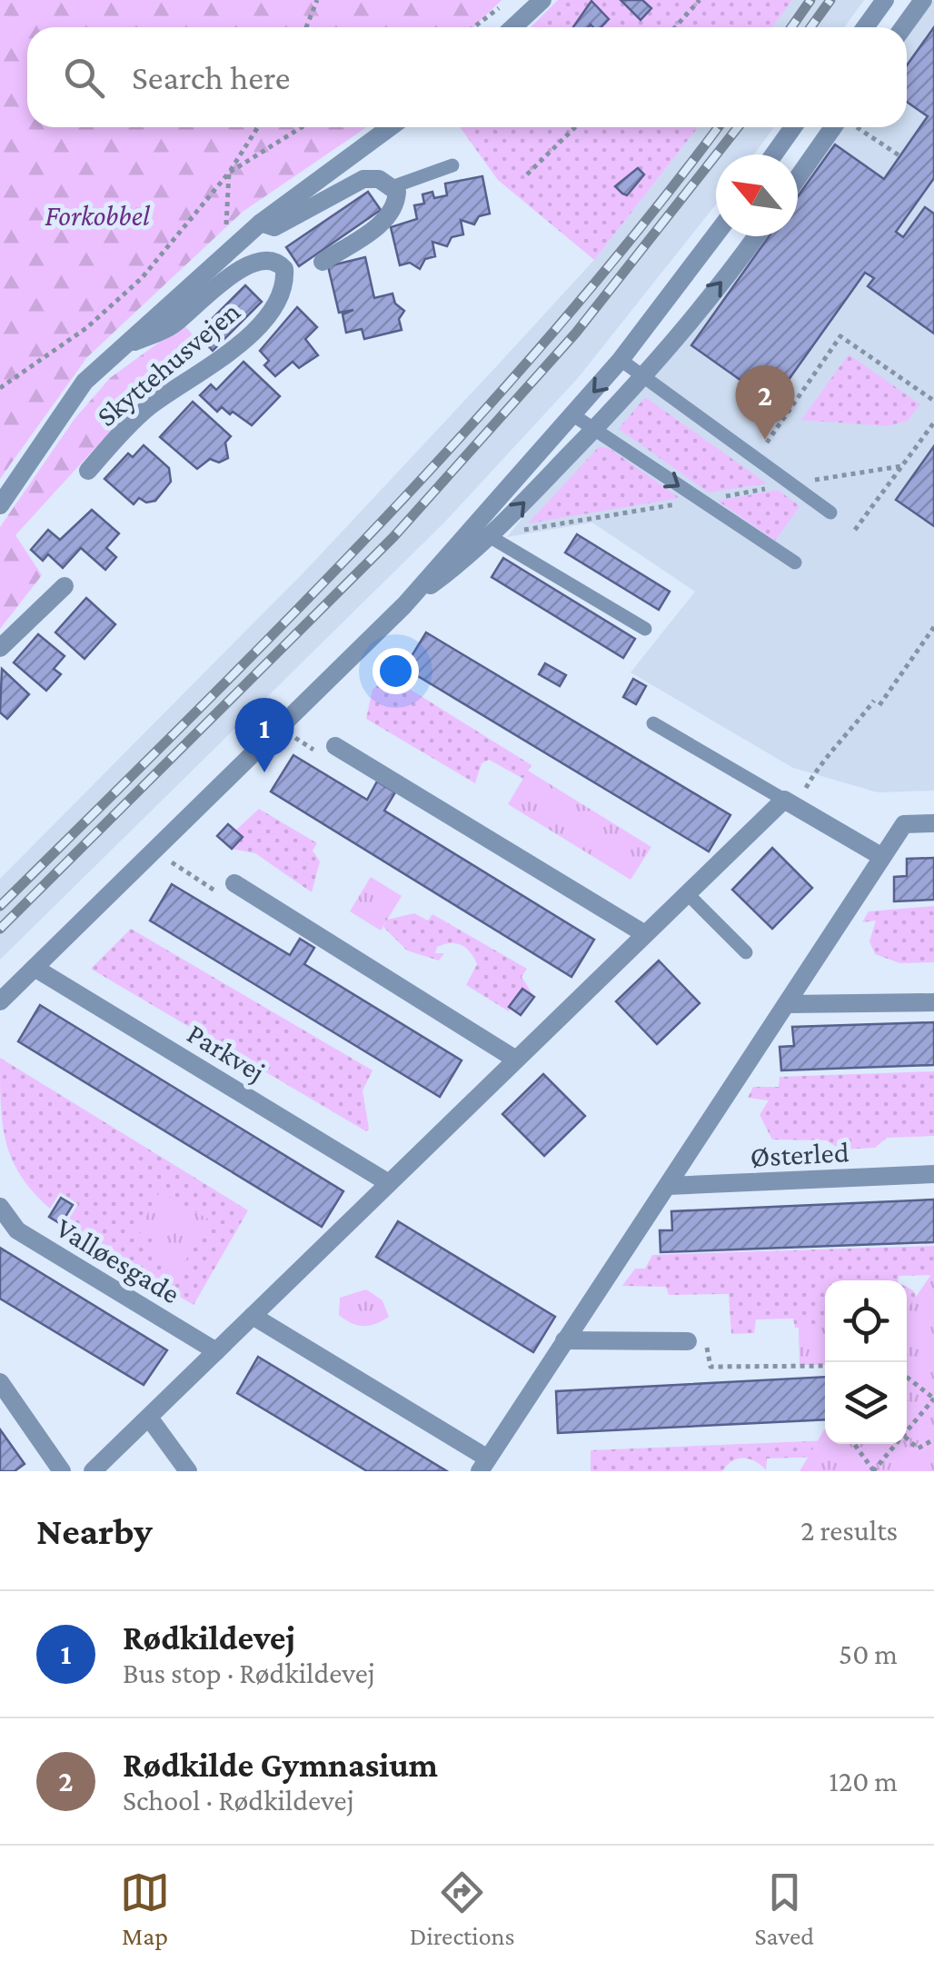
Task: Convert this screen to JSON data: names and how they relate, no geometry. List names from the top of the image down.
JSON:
{
  "streets": {
    "street": [
      "Skyttehusvejen",
      "Parkvej",
      "Østerled",
      "Valløesgade"
    ]
  },
  "parks": ["Forkobbel"],
  "north": "top left",
  "page": {
    "search": "Search here",
    "pins": ["2", "1"],
    "heading": ["Nearby", "2 results"],
    "list": [
      {
        "mark": "1",
        "name": "Rødkildevej",
        "note": "Bus stop · Rødkildevej",
        "value": "50 m"
      },
      {
        "mark": "2",
        "name": "Rødkilde Gymnasium",
        "note": "School · Rødkildevej",
        "value": "120 m"
      }
    ],
    "nav": ["Map", "Directions", "Saved"]
  }
}
